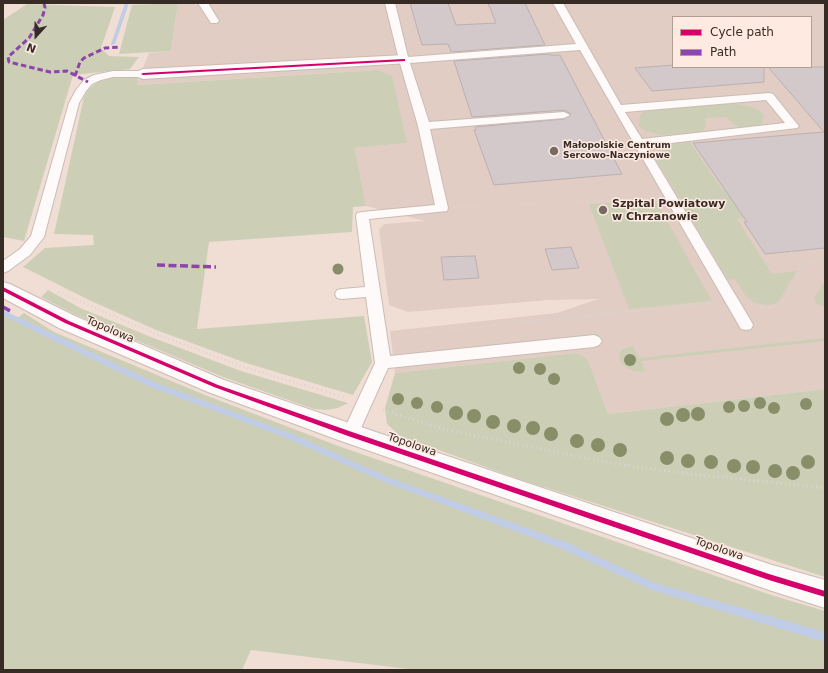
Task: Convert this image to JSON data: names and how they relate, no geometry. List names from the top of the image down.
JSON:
{
  "streets": {
    "street": ["Topolowa"]
  },
  "places": ["Małopolskie Centrum Sercowo-Naczyniowe", "Szpital Powiatowy w Chrzanowie"],
  "legend": ["Cycle path", "Path"],
  "north": "bottom"
}
